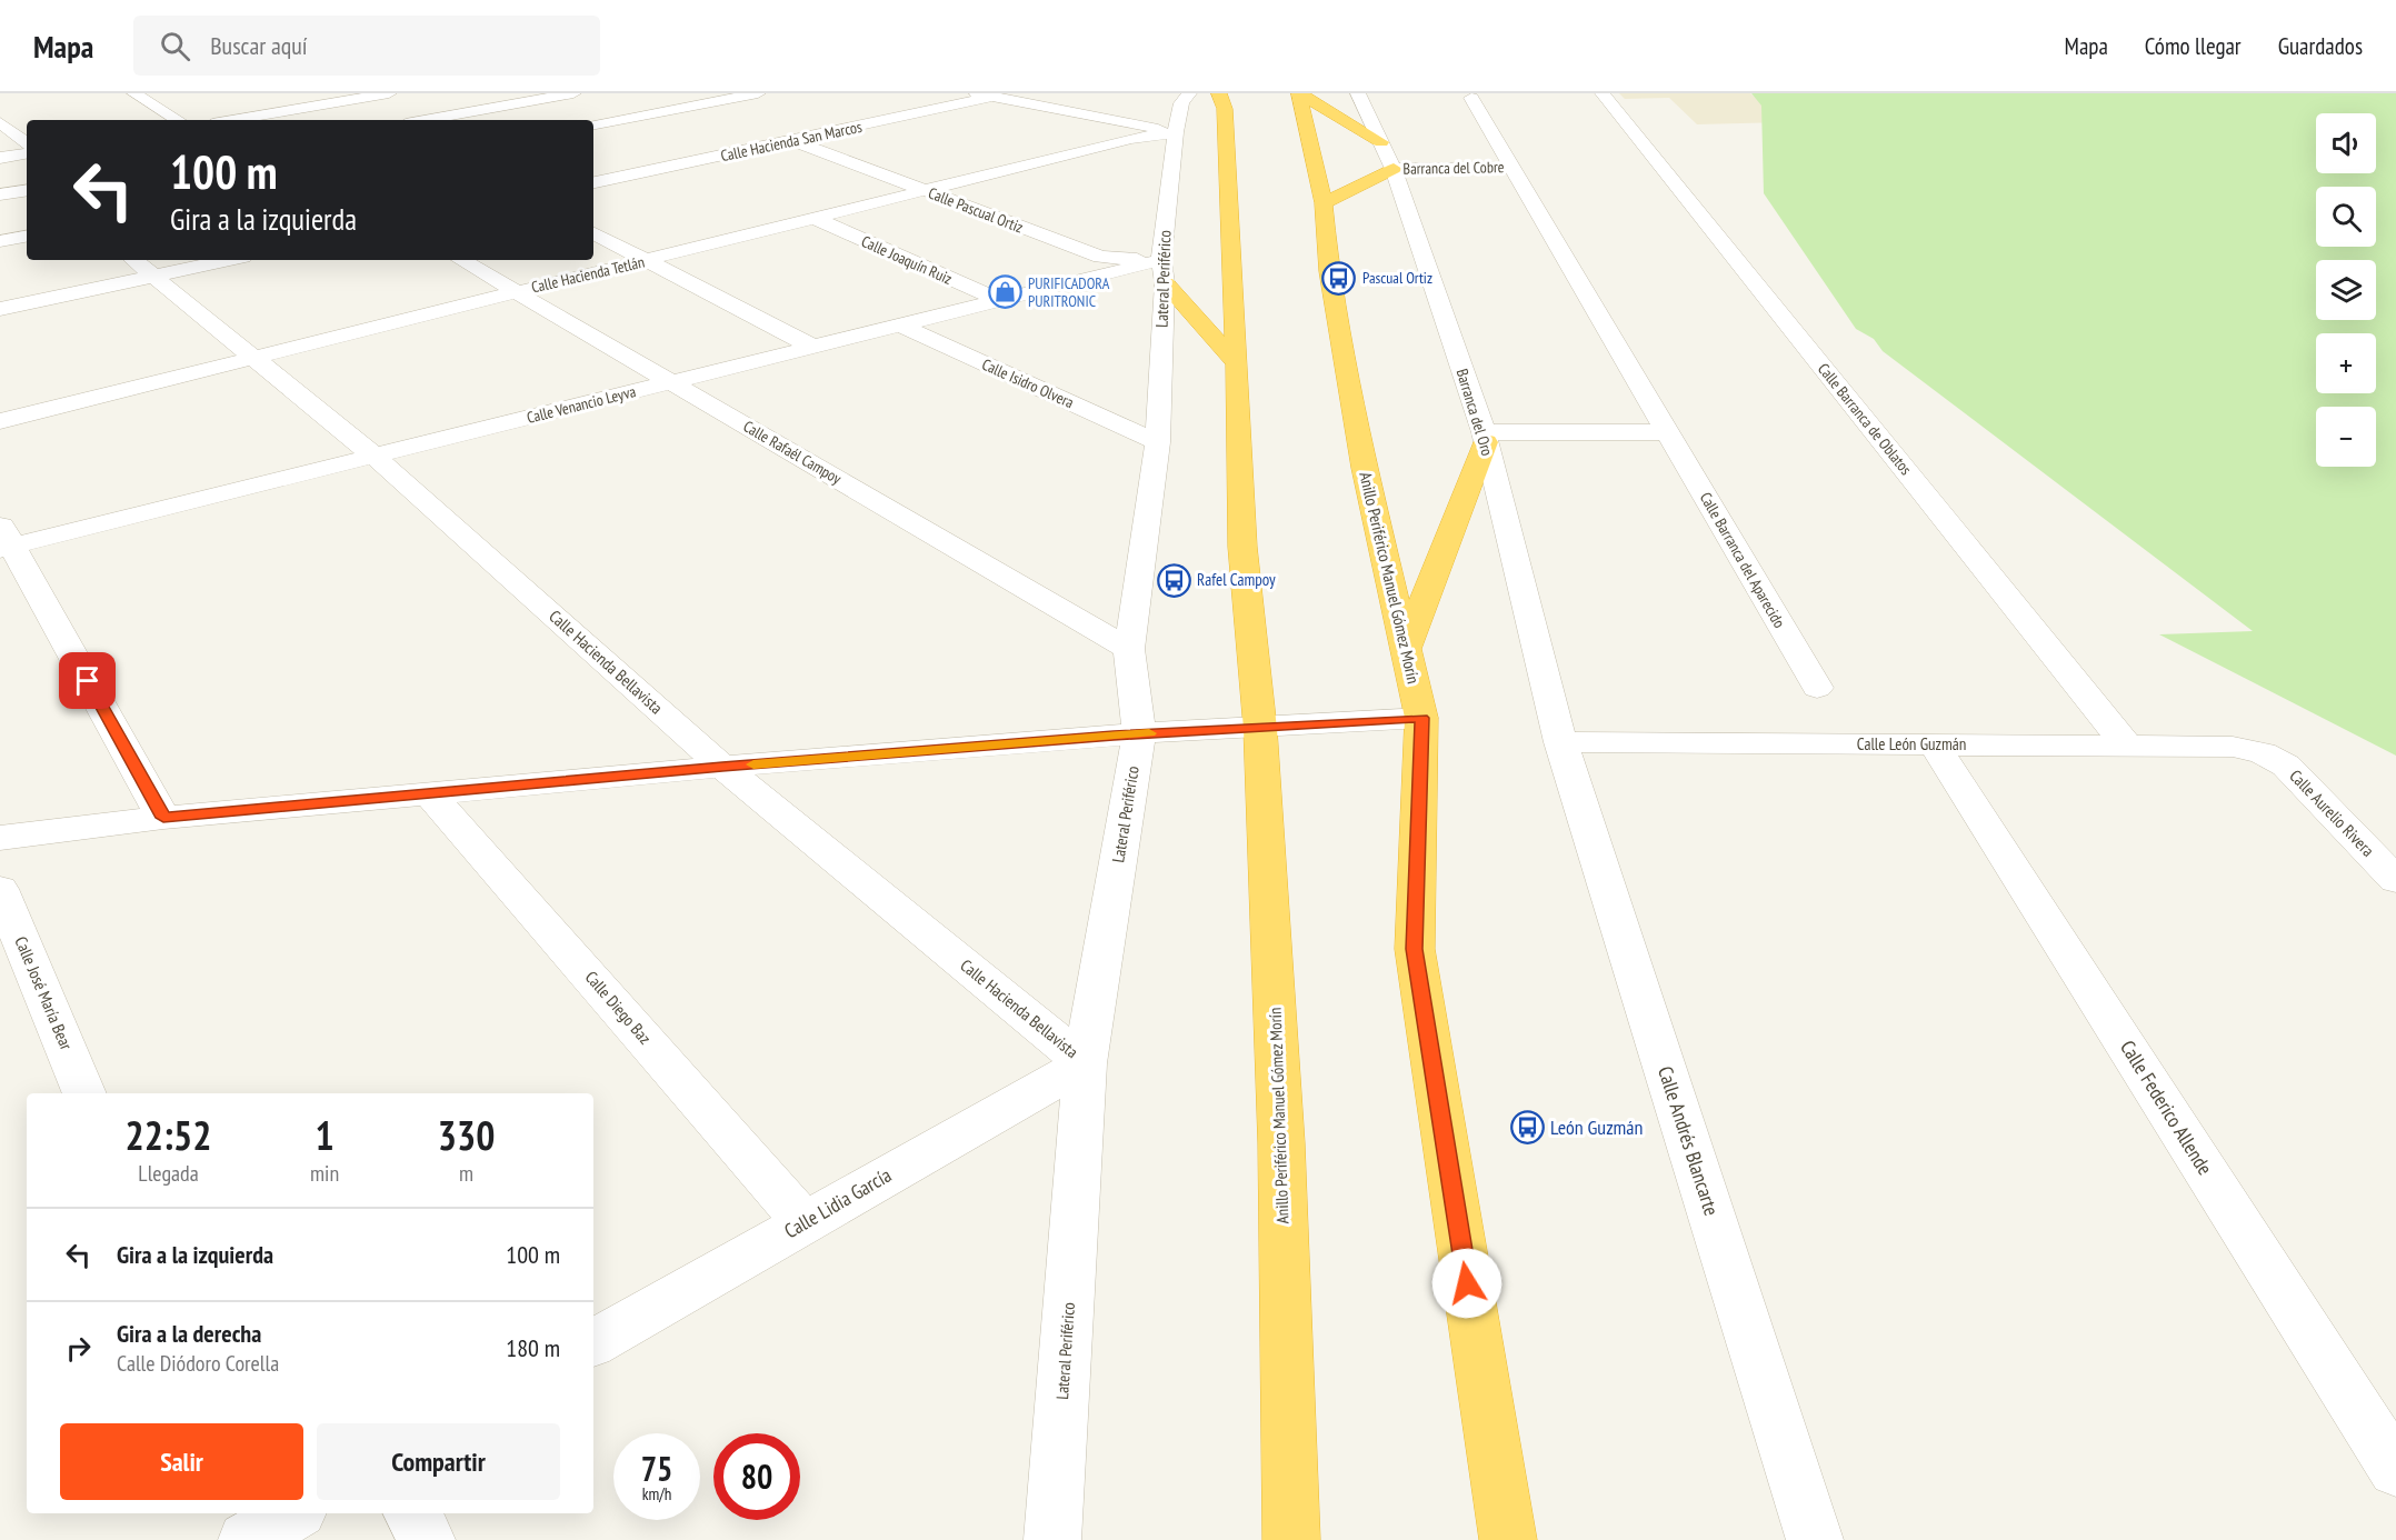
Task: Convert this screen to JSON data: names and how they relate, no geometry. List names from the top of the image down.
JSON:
{
  "streets": {
    "highway": ["Anillo Periférico Manuel Gómez Morín"],
    "street": [
      "Calle Hacienda San Marcos",
      "Barranca del Cobre",
      "Calle Pascual Ortiz",
      "Calle Joaquín Ruiz",
      "Calle Hacienda Tetlán",
      "Lateral Periférico",
      "Calle Isidro Olvera",
      "Calle Venancio Leyva",
      "Barranca del Oro",
      "Calle Barranca de Oblatos",
      "Calle Rafaél Campoy",
      "Calle Barranca del Aparecido",
      "Calle Hacienda Bellavista",
      "Calle León Guzmán",
      "Calle Aurelio Rivera",
      "Calle José María Bear",
      "Calle Diego Baz",
      "Calle Federico Allende",
      "Calle Andrés Blancarte",
      "Calle Lidia García"
    ]
  },
  "crossings": [
    ["Calle Hacienda San Marcos", "Calle Pascual Ortiz"],
    ["Barranca del Cobre", "Barranca del Oro"],
    ["Barranca del Cobre", "Calle Barranca del Aparecido"],
    ["Calle Pascual Ortiz", "Calle Hacienda Tetlán"],
    ["Calle Pascual Ortiz", "Lateral Periférico"],
    ["Calle Pascual Ortiz", "Calle Venancio Leyva"],
    ["Calle Joaquín Ruiz", "Calle Hacienda Tetlán"],
    ["Calle Joaquín Ruiz", "Calle Venancio Leyva"],
    ["Calle Hacienda Tetlán", "Lateral Periférico"],
    ["Calle Hacienda Tetlán", "Calle Rafaél Campoy"],
    ["Calle Hacienda Tetlán", "Calle Hacienda Bellavista"],
    ["Lateral Periférico", "Calle Isidro Olvera"],
    ["Lateral Periférico", "Calle Venancio Leyva"],
    ["Lateral Periférico", "Calle Rafaél Campoy"],
    ["Lateral Periférico", "Calle Hacienda Bellavista"],
    ["Lateral Periférico", "Calle Lidia García"],
    ["Calle Isidro Olvera", "Calle Venancio Leyva"],
    ["Calle Venancio Leyva", "Calle Rafaél Campoy"],
    ["Calle Venancio Leyva", "Calle Hacienda Bellavista"],
    ["Barranca del Oro", "Calle León Guzmán"],
    ["Barranca del Oro", "Calle Andrés Blancarte"],
    ["Calle Barranca de Oblatos", "Calle León Guzmán"],
    ["Calle Hacienda Bellavista", "Calle Lidia García"],
    ["Calle León Guzmán", "Calle Aurelio Rivera"],
    ["Calle León Guzmán", "Calle Federico Allende"],
    ["Calle León Guzmán", "Calle Andrés Blancarte"],
    ["Calle Diego Baz", "Calle Lidia García"]
  ],
  "places": {
    "bus stop": ["Pascual Ortiz", "Rafel Campoy", "León Guzmán"],
    "shop": ["PURIFICADORA PURITRONIC"]
  },
  "page": {
    "header": "Mapa",
    "search": "Buscar aquí",
    "nav": ["Mapa", "Cómo llegar", "Guardados"],
    "map_buttons": ["+", "−"],
    "turn": ["100 m", "Gira a la izquierda"],
    "eta": [
      "22:52",
      "Llegada",
      "1",
      "min",
      "330",
      "m"
    ],
    "list": [
      {
        "name": "Gira a la izquierda",
        "value": "100 m"
      },
      {
        "name": "Gira a la derecha",
        "note": "Calle Diódoro Corella",
        "value": "180 m"
      }
    ],
    "buttons": ["Salir", "Compartir"],
    "speed": "75 km/h",
    "limit": "80"
  }
}
